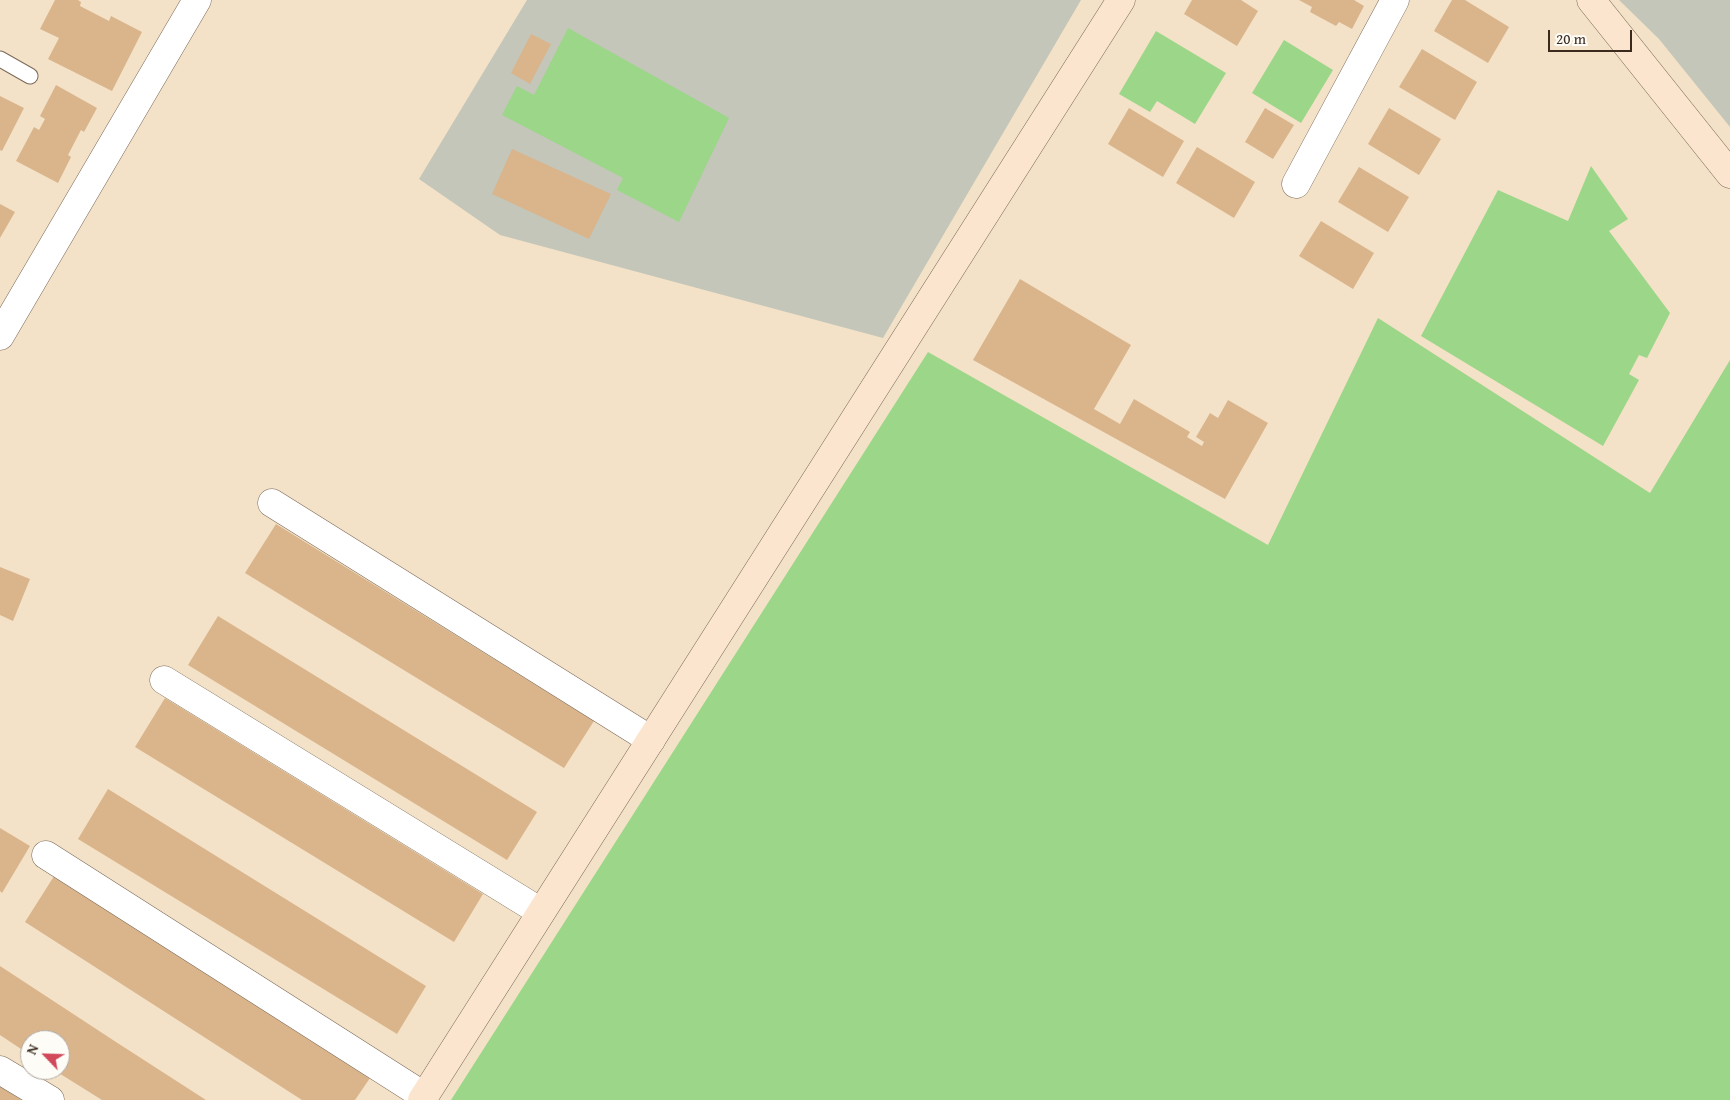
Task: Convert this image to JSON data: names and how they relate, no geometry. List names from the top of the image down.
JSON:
{
  "scale_bar": "20 m",
  "north": "top left"
}
